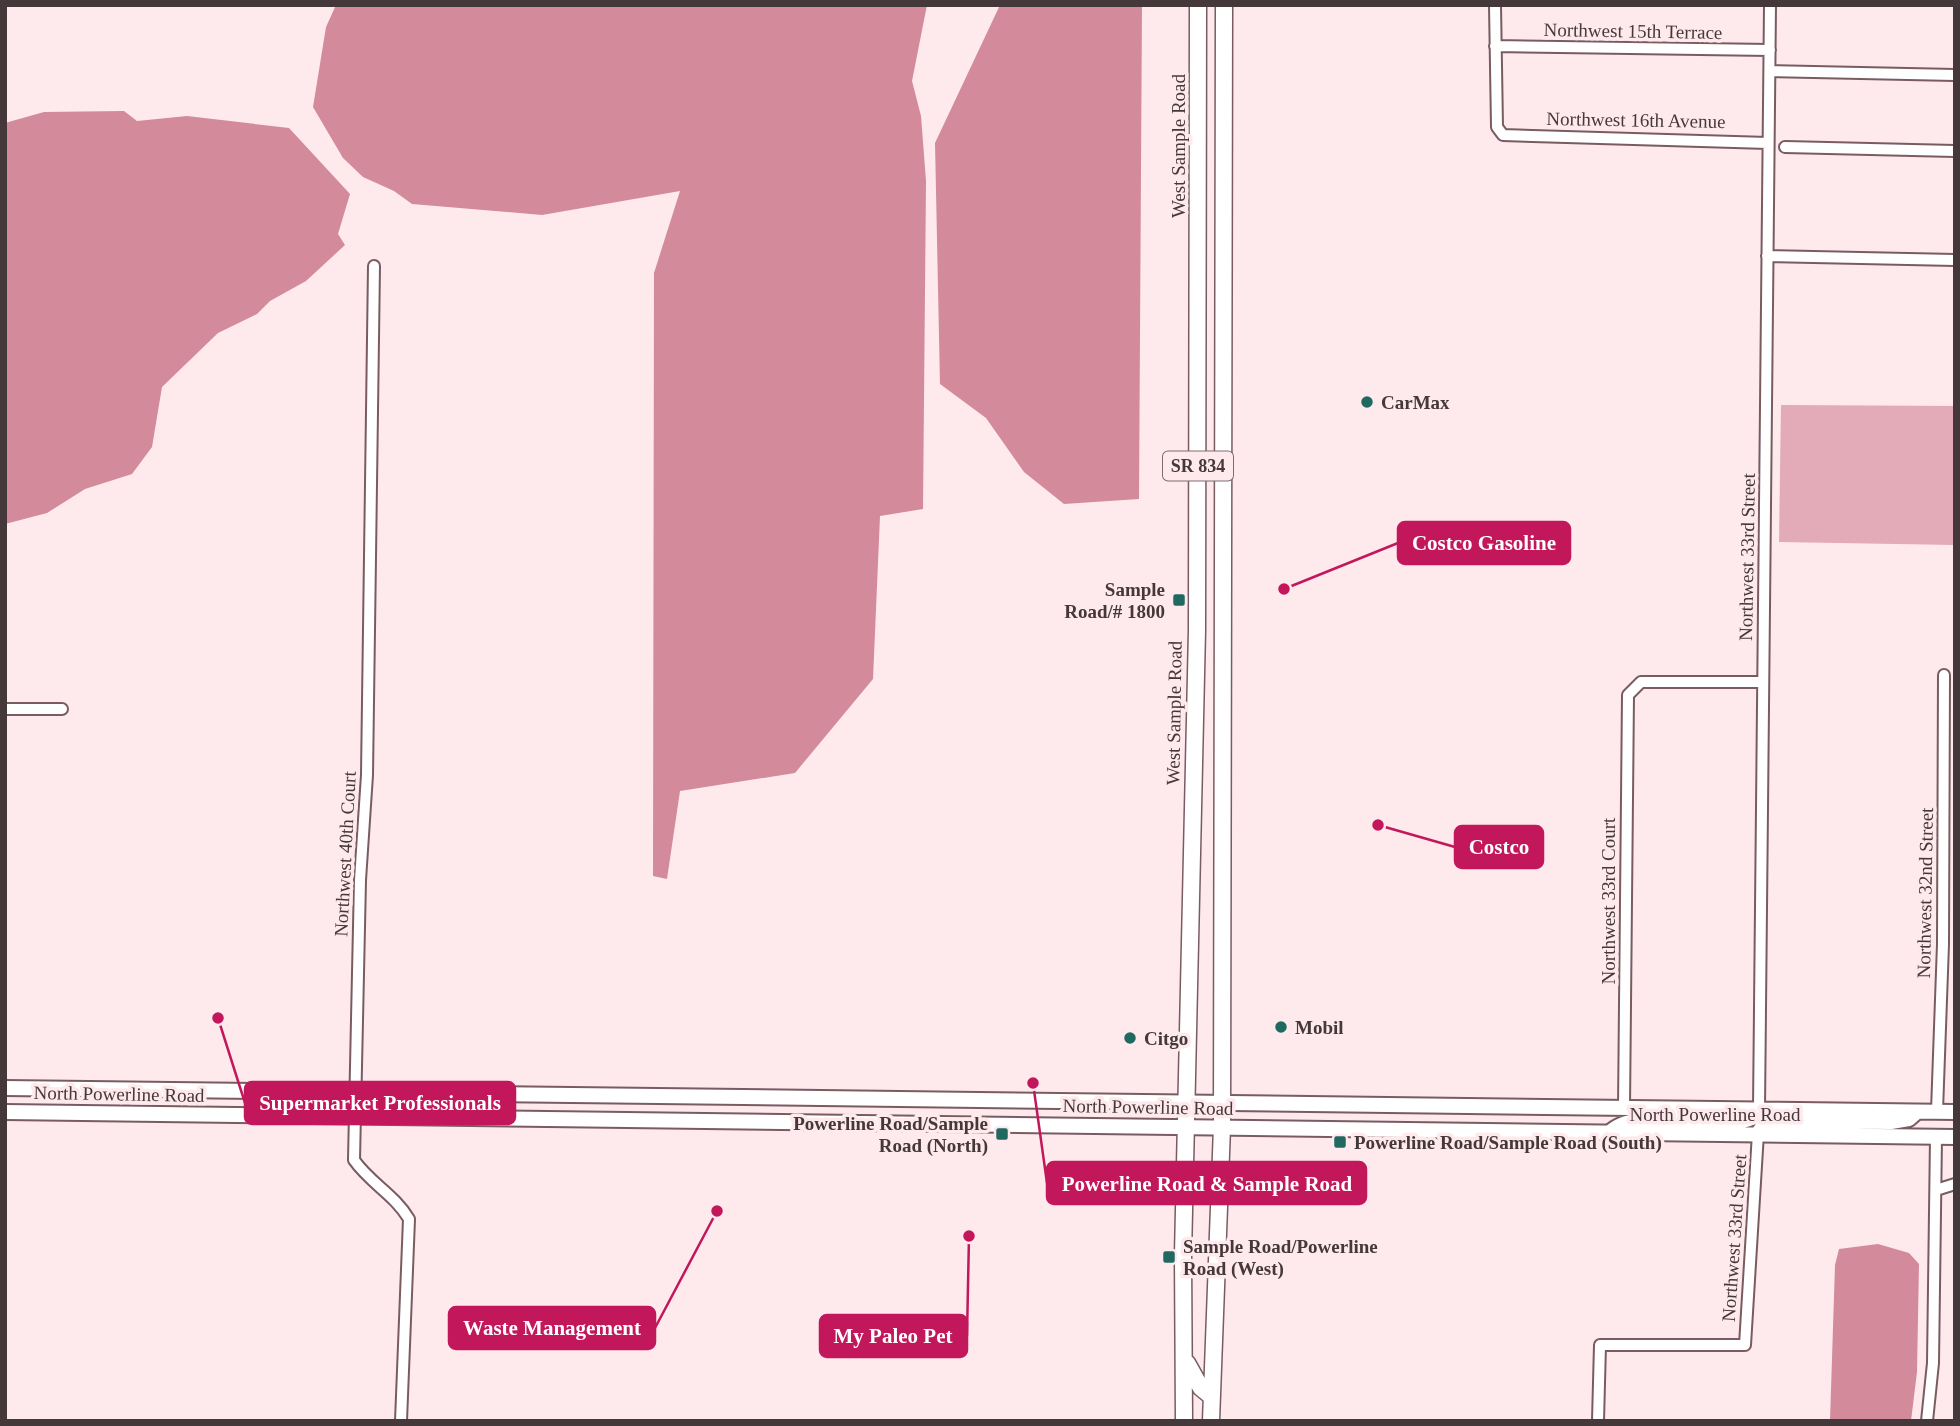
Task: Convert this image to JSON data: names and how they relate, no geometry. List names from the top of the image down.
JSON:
{
  "streets": {
    "main road": ["West Sample Road", "SR 834", "North Powerline Road"],
    "street": [
      "Northwest 15th Terrace",
      "Northwest 16th Avenue",
      "Northwest 33rd Street",
      "Northwest 40th Court",
      "Northwest 32nd Street",
      "Northwest 33rd Court"
    ]
  },
  "crossings": [
    ["Northwest 15th Terrace", "Northwest 16th Avenue"],
    ["Northwest 15th Terrace", "Northwest 33rd Street"],
    ["Northwest 16th Avenue", "Northwest 33rd Street"],
    ["West Sample Road", "North Powerline Road"],
    ["SR 834", "North Powerline Road"],
    ["Northwest 33rd Street", "Northwest 33rd Court"],
    ["Northwest 33rd Street", "North Powerline Road"],
    ["Northwest 40th Court", "North Powerline Road"],
    ["Northwest 32nd Street", "North Powerline Road"],
    ["Northwest 33rd Court", "North Powerline Road"]
  ],
  "places": {
    "other": [
      "CarMax",
      "Costco Gasoline",
      "Costco",
      "Supermarket Professionals",
      "Mobil",
      "Citgo",
      "Powerline Road & Sample Road",
      "Waste Management",
      "My Paleo Pet"
    ],
    "transit": [
      "Sample Road/# 1800",
      "Powerline Road/Sample Road (North)",
      "Powerline Road/Sample Road (South)",
      "Sample Road/Powerline Road (West)"
    ]
  }
}
